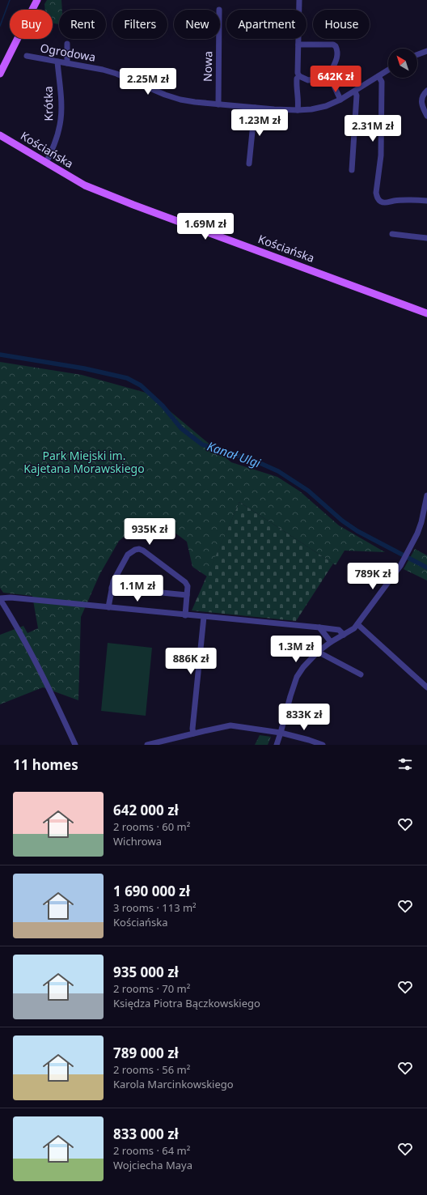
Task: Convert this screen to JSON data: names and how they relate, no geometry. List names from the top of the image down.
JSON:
{
  "streets": {
    "main road": ["Kościańska"],
    "street": ["Ogrodowa", "Nowa", "Krótka"]
  },
  "crossings": [
    ["Ogrodowa", "Nowa"],
    ["Ogrodowa", "Krótka"],
    ["Krótka", "Kościańska"]
  ],
  "water": ["Kanał Ulgi"],
  "parks": ["Park Miejski im. Kajetana Morawskiego"],
  "north": "top left",
  "page": {
    "chip": [
      "Buy",
      "Rent",
      "Filters",
      "New",
      "Apartment",
      "House"
    ],
    "price": [
      "642K zł",
      "2.25M zł",
      "1.23M zł",
      "2.31M zł",
      "1.69M zł",
      "935K zł",
      "789K zł",
      "1.1M zł",
      "1.3M zł",
      "886K zł",
      "833K zł"
    ],
    "heading": "11 homes",
    "list": [
      {
        "name": "642 000 zł",
        "note": "2 rooms · 60 m² · Wichrowa"
      },
      {
        "name": "1 690 000 zł",
        "note": "3 rooms · 113 m² · Kościańska"
      },
      {
        "name": "935 000 zł",
        "note": "2 rooms · 70 m² · Księdza Piotra Bączkowskiego"
      },
      {
        "name": "789 000 zł",
        "note": "2 rooms · 56 m² · Karola Marcinkowskiego"
      },
      {
        "name": "833 000 zł",
        "note": "2 rooms · 64 m² · Wojciecha Maya"
      }
    ]
  }
}
